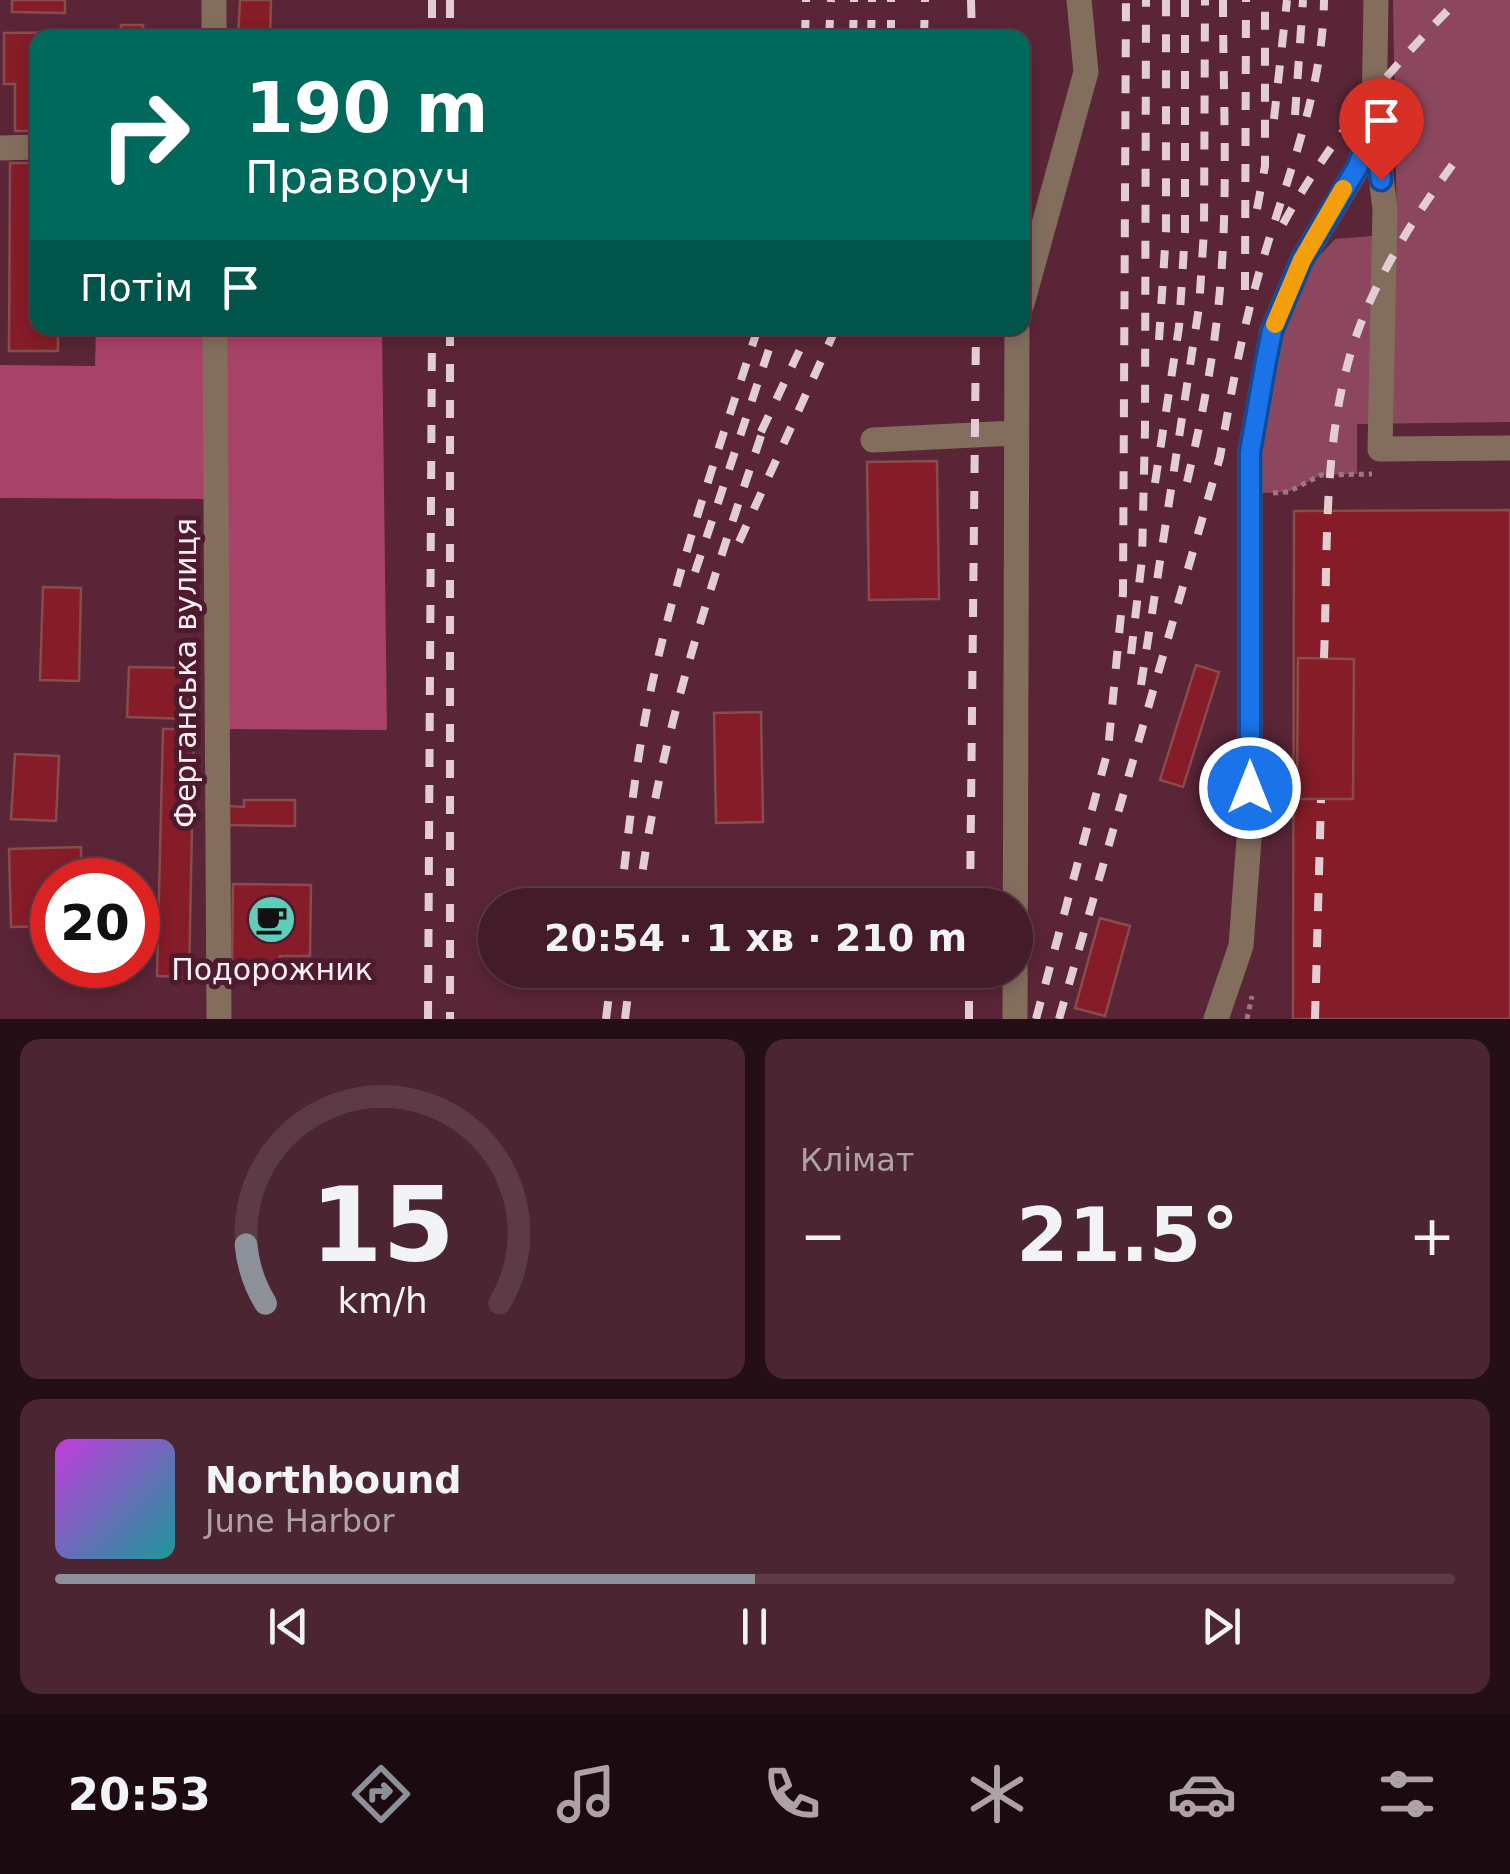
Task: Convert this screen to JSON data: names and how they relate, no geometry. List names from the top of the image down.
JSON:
{
  "streets": {
    "street": ["Ферганська вулиця"]
  },
  "places": {
    "cafe": ["Подорожник"]
  },
  "page": {
    "turn": ["190 m", "Праворуч"],
    "then": "Потім",
    "limit": "20",
    "trip": "20:54 · 1 хв · 210 m",
    "tile": "Клімат",
    "heat": ["−", "21.5°", "+"],
    "song": ["Northbound", "June Harbor"],
    "tabs": "20:53",
    "gauge": ["15", "km/h"]
  }
}
